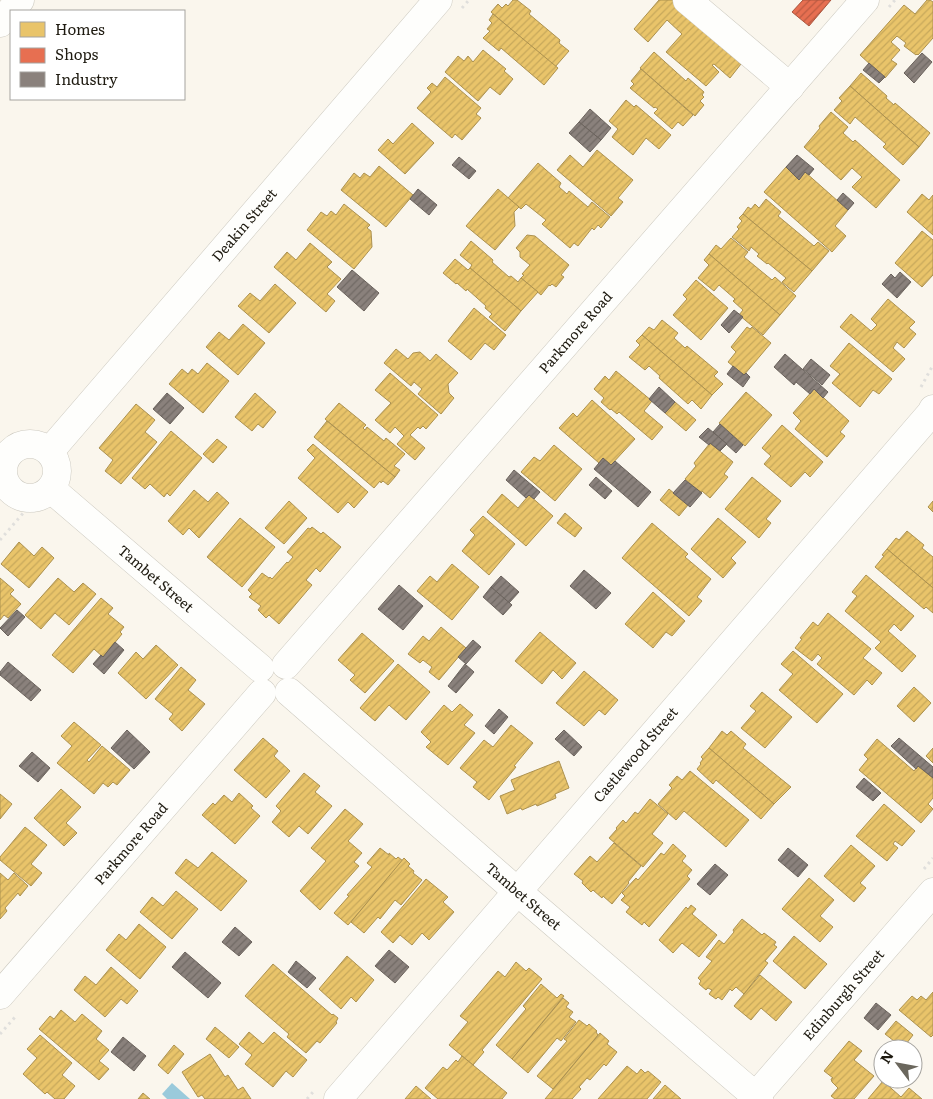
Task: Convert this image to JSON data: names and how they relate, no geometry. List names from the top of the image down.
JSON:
{
  "streets": {
    "street": [
      "Deakin Street",
      "Parkmore Road",
      "Tambet Street",
      "Castlewood Street",
      "Edinburgh Street"
    ]
  },
  "crossings": [
    ["Deakin Street", "Tambet Street"],
    ["Parkmore Road", "Tambet Street"],
    ["Tambet Street", "Castlewood Street"],
    ["Tambet Street", "Edinburgh Street"]
  ],
  "legend": ["Homes", "Shops", "Industry"],
  "north": "top left"
}
